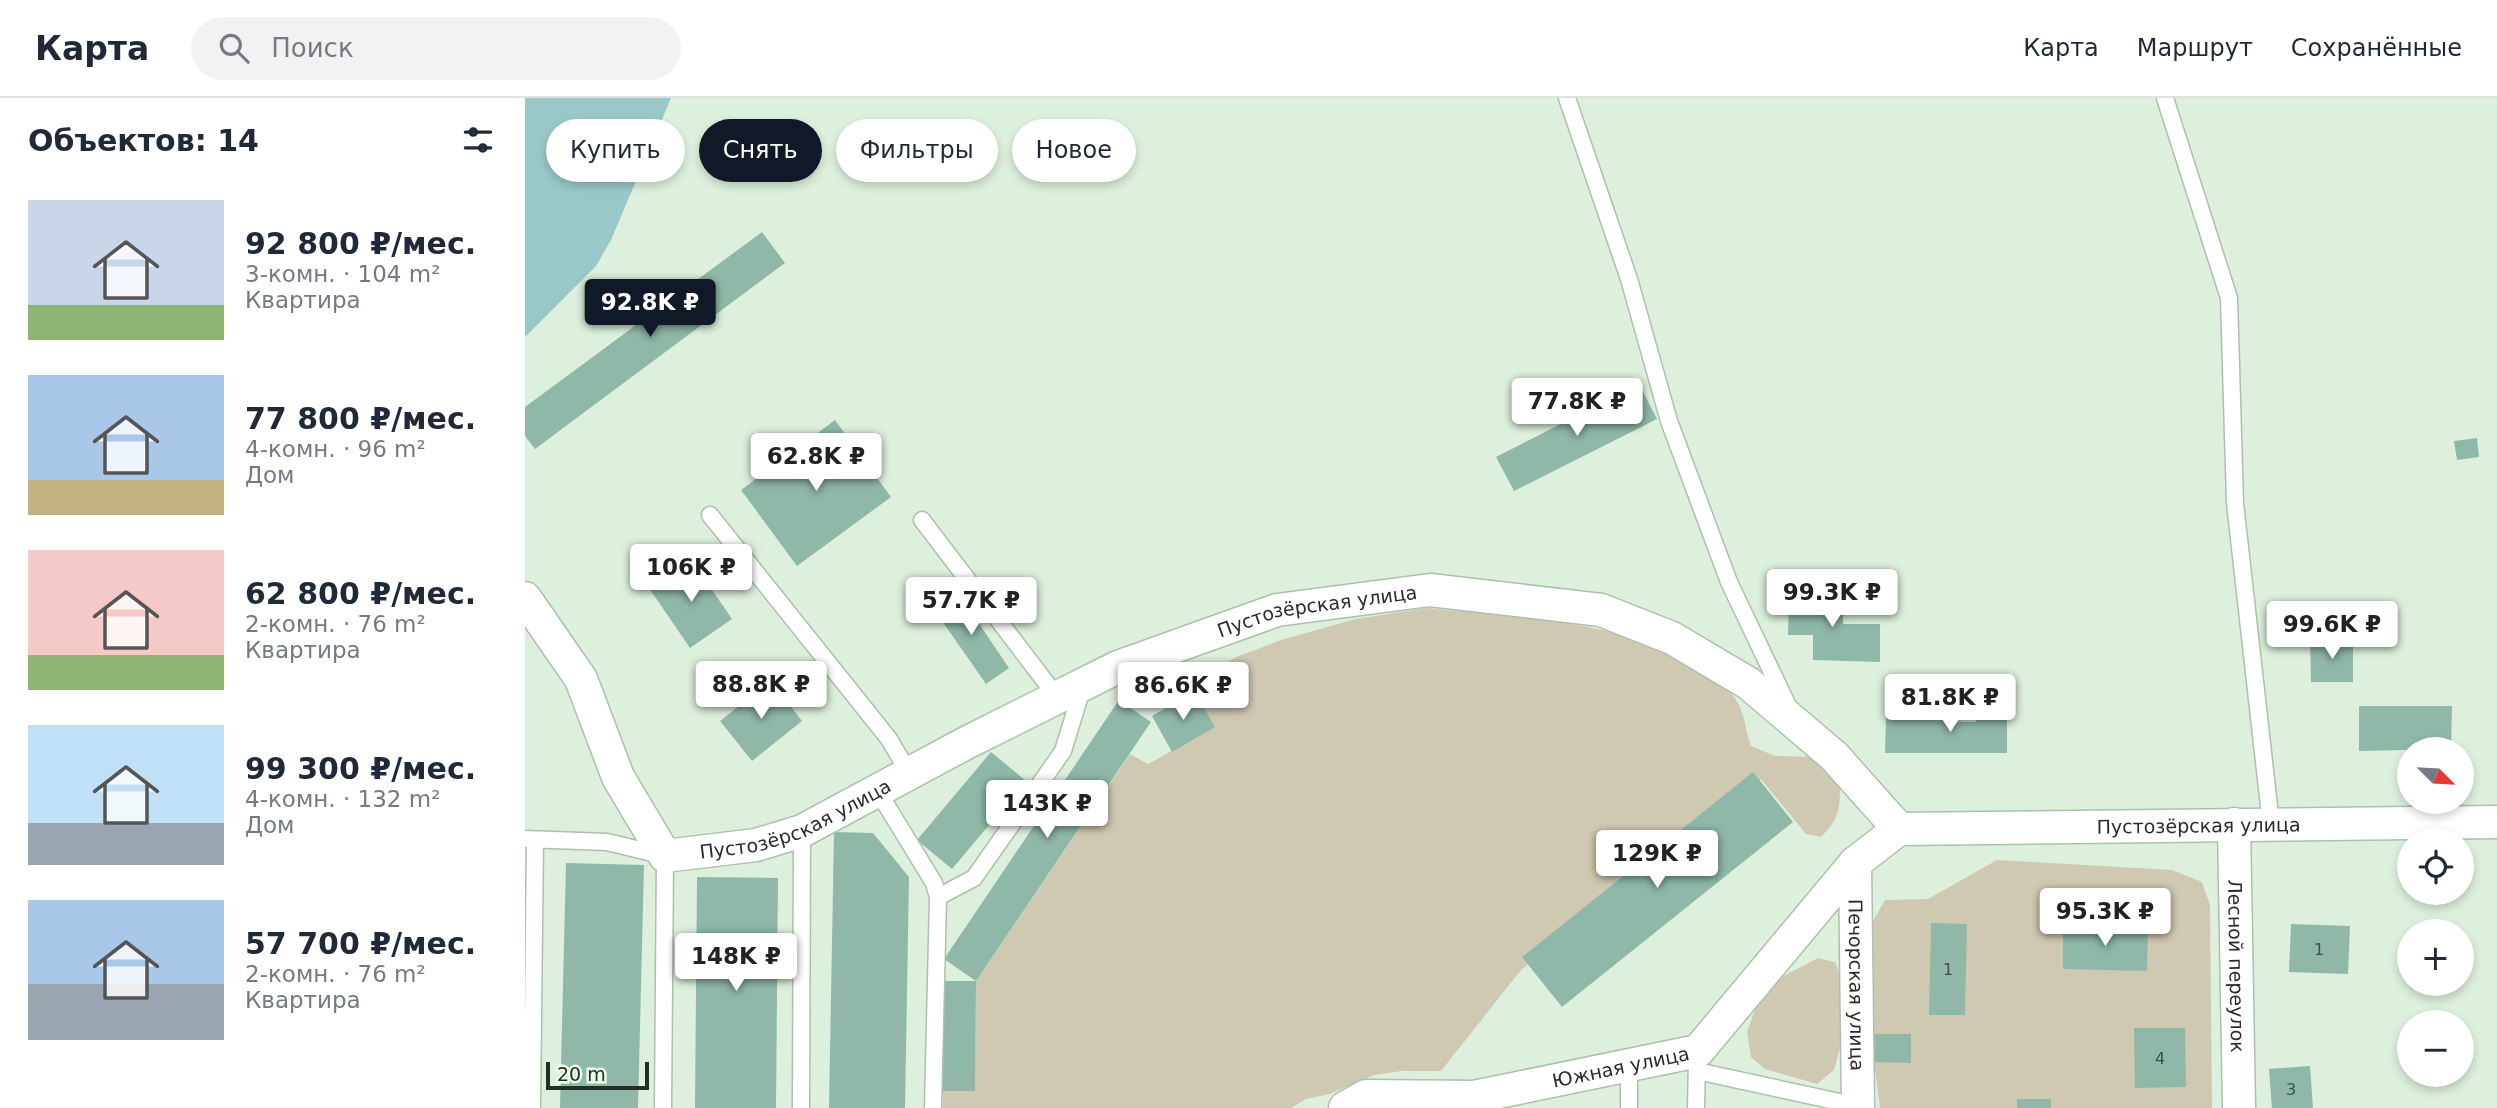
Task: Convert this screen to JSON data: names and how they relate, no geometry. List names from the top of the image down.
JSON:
{
  "streets": {
    "street": [
      "Пустозёрская улица",
      "Лесной переулок",
      "Печорская улица",
      "Южная улица"
    ]
  },
  "crossings": [
    ["Пустозёрская улица", "Лесной переулок"],
    ["Печорская улица", "Южная улица"]
  ],
  "house_numbers": [
    "1",
    "1",
    "4",
    "3"
  ],
  "scale_bar": "20 m",
  "north": "bottom right",
  "page": {
    "header": "Карта",
    "search": "Поиск",
    "nav": ["Карта", "Маршрут", "Сохранённые"],
    "heading": "Объектов: 14",
    "chip": [
      "Купить",
      "Снять",
      "Фильтры",
      "Новое"
    ],
    "list": [
      {
        "name": "92 800 ₽/мес.",
        "note": "3-комн. · 104 m² · Квартира"
      },
      {
        "name": "77 800 ₽/мес.",
        "note": "4-комн. · 96 m² · Дом"
      },
      {
        "name": "62 800 ₽/мес.",
        "note": "2-комн. · 76 m² · Квартира"
      },
      {
        "name": "99 300 ₽/мес.",
        "note": "4-комн. · 132 m² · Дом"
      },
      {
        "name": "57 700 ₽/мес.",
        "note": "2-комн. · 76 m² · Квартира"
      }
    ],
    "price": [
      "92.8K ₽",
      "77.8K ₽",
      "62.8K ₽",
      "106K ₽",
      "99.3K ₽",
      "57.7K ₽",
      "99.6K ₽",
      "88.8K ₽",
      "86.6K ₽",
      "81.8K ₽",
      "143K ₽",
      "129K ₽",
      "95.3K ₽",
      "148K ₽"
    ],
    "map_buttons": ["+", "−"],
    "scale": "20 m"
  }
}
